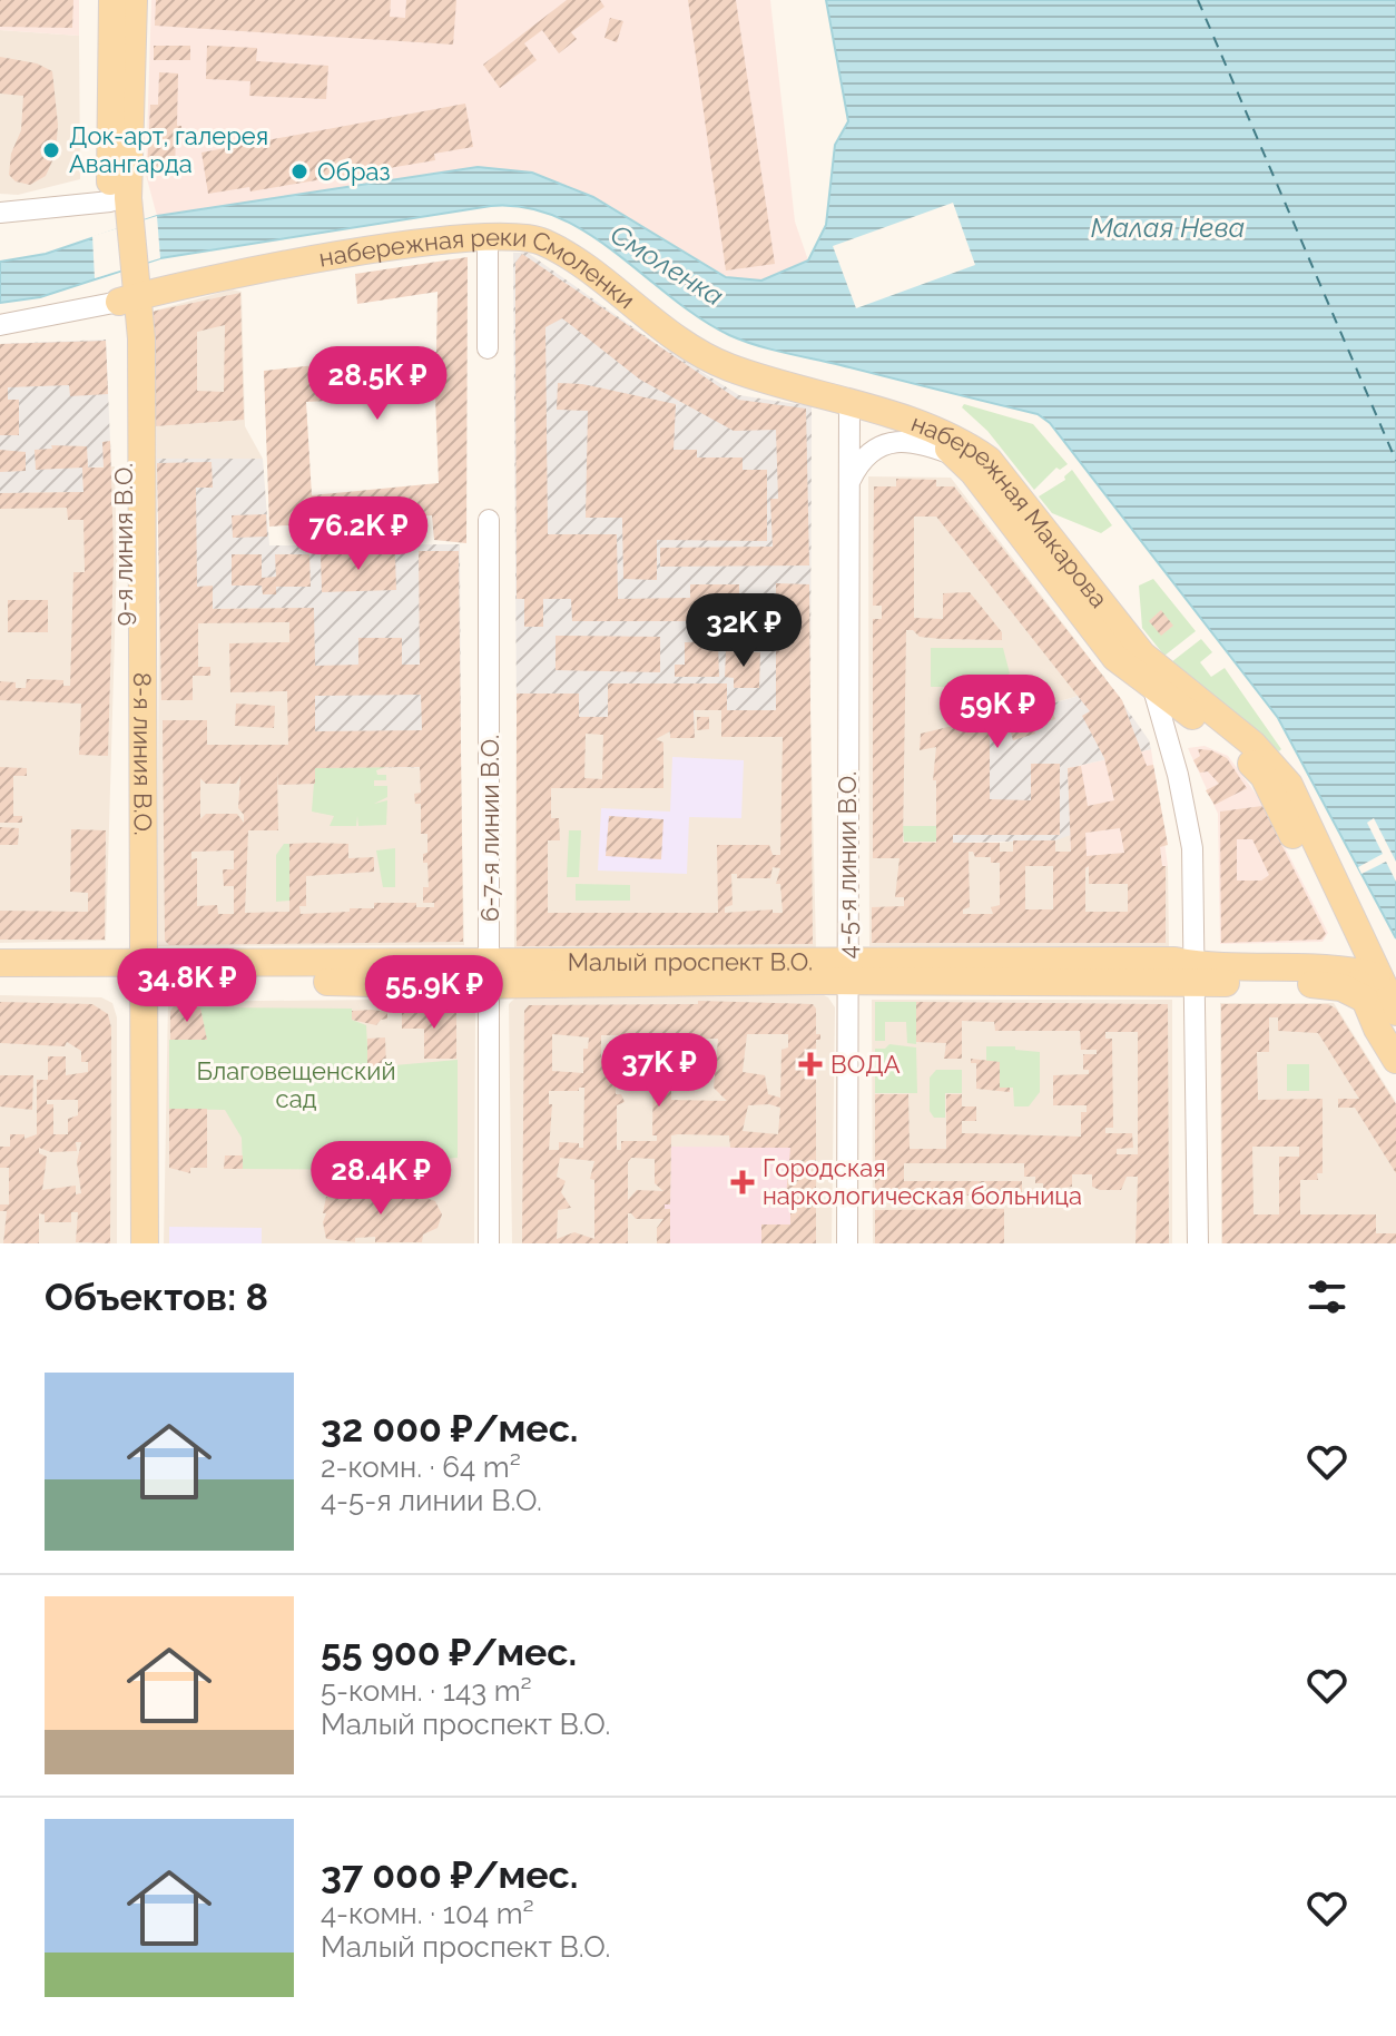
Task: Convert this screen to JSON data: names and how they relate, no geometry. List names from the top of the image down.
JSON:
{
  "streets": {
    "main road": [
      "набережная реки Смоленки",
      "набережная Макарова",
      "8-я линия В.О.",
      "Малый проспект В.О."
    ],
    "street": ["6-7-я линии В.О.", "4-5-я линии В.О."]
  },
  "crossings": [
    ["набережная реки Смоленки", "набережная Макарова"],
    ["набережная реки Смоленки", "8-я линия В.О."],
    ["набережная реки Смоленки", "4-5-я линии В.О."],
    ["набережная Макарова", "Малый проспект В.О."],
    ["8-я линия В.О.", "Малый проспект В.О."],
    ["6-7-я линии В.О.", "Малый проспект В.О."],
    ["4-5-я линии В.О.", "Малый проспект В.О."]
  ],
  "water": ["Малая Нева", "Смоленка"],
  "parks": ["Благовещенский сад"],
  "places": {
    "other": ["Док-арт, галерея Авангарда", "Образ"],
    "health": ["ВОДА", "Городская наркологическая больница"]
  },
  "page": {
    "price": [
      "28.5K ₽",
      "76.2K ₽",
      "32K ₽",
      "59K ₽",
      "34.8K ₽",
      "55.9K ₽",
      "37K ₽",
      "28.4K ₽"
    ],
    "heading": "Объектов: 8",
    "list": [
      {
        "name": "32 000 ₽/мес.",
        "note": "2-комн. · 64 m² · 4-5-я линии В.О."
      },
      {
        "name": "55 900 ₽/мес.",
        "note": "5-комн. · 143 m² · Малый проспект В.О."
      },
      {
        "name": "37 000 ₽/мес.",
        "note": "4-комн. · 104 m² · Малый проспект В.О."
      }
    ]
  }
}
